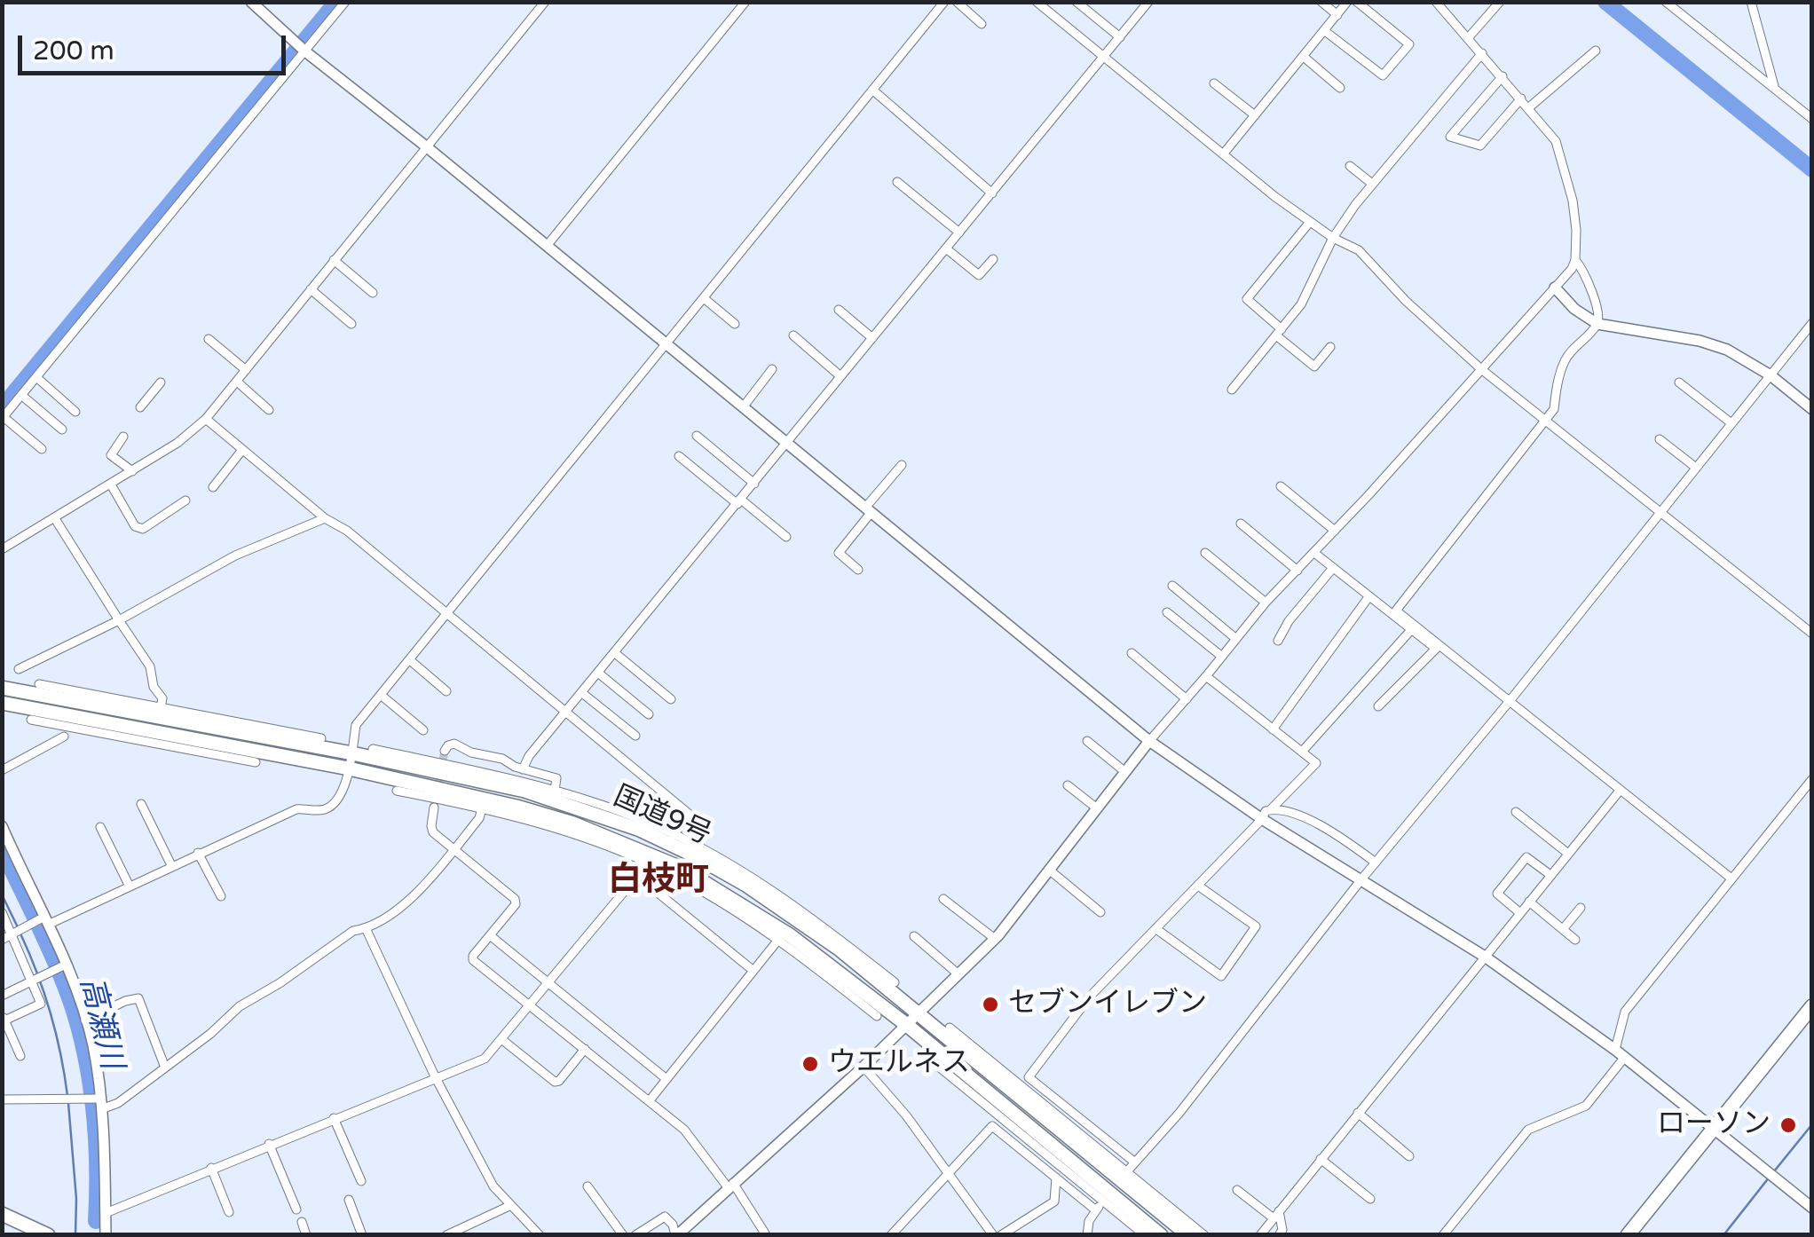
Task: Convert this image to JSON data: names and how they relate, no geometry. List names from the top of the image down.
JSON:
{
  "streets": {
    "main road": ["国道9号"]
  },
  "districts": ["白枝町"],
  "water": ["高瀬川"],
  "places": ["セブンイレブン", "ウエルネス", "ローソン"],
  "scale_bar": "200 m"
}
